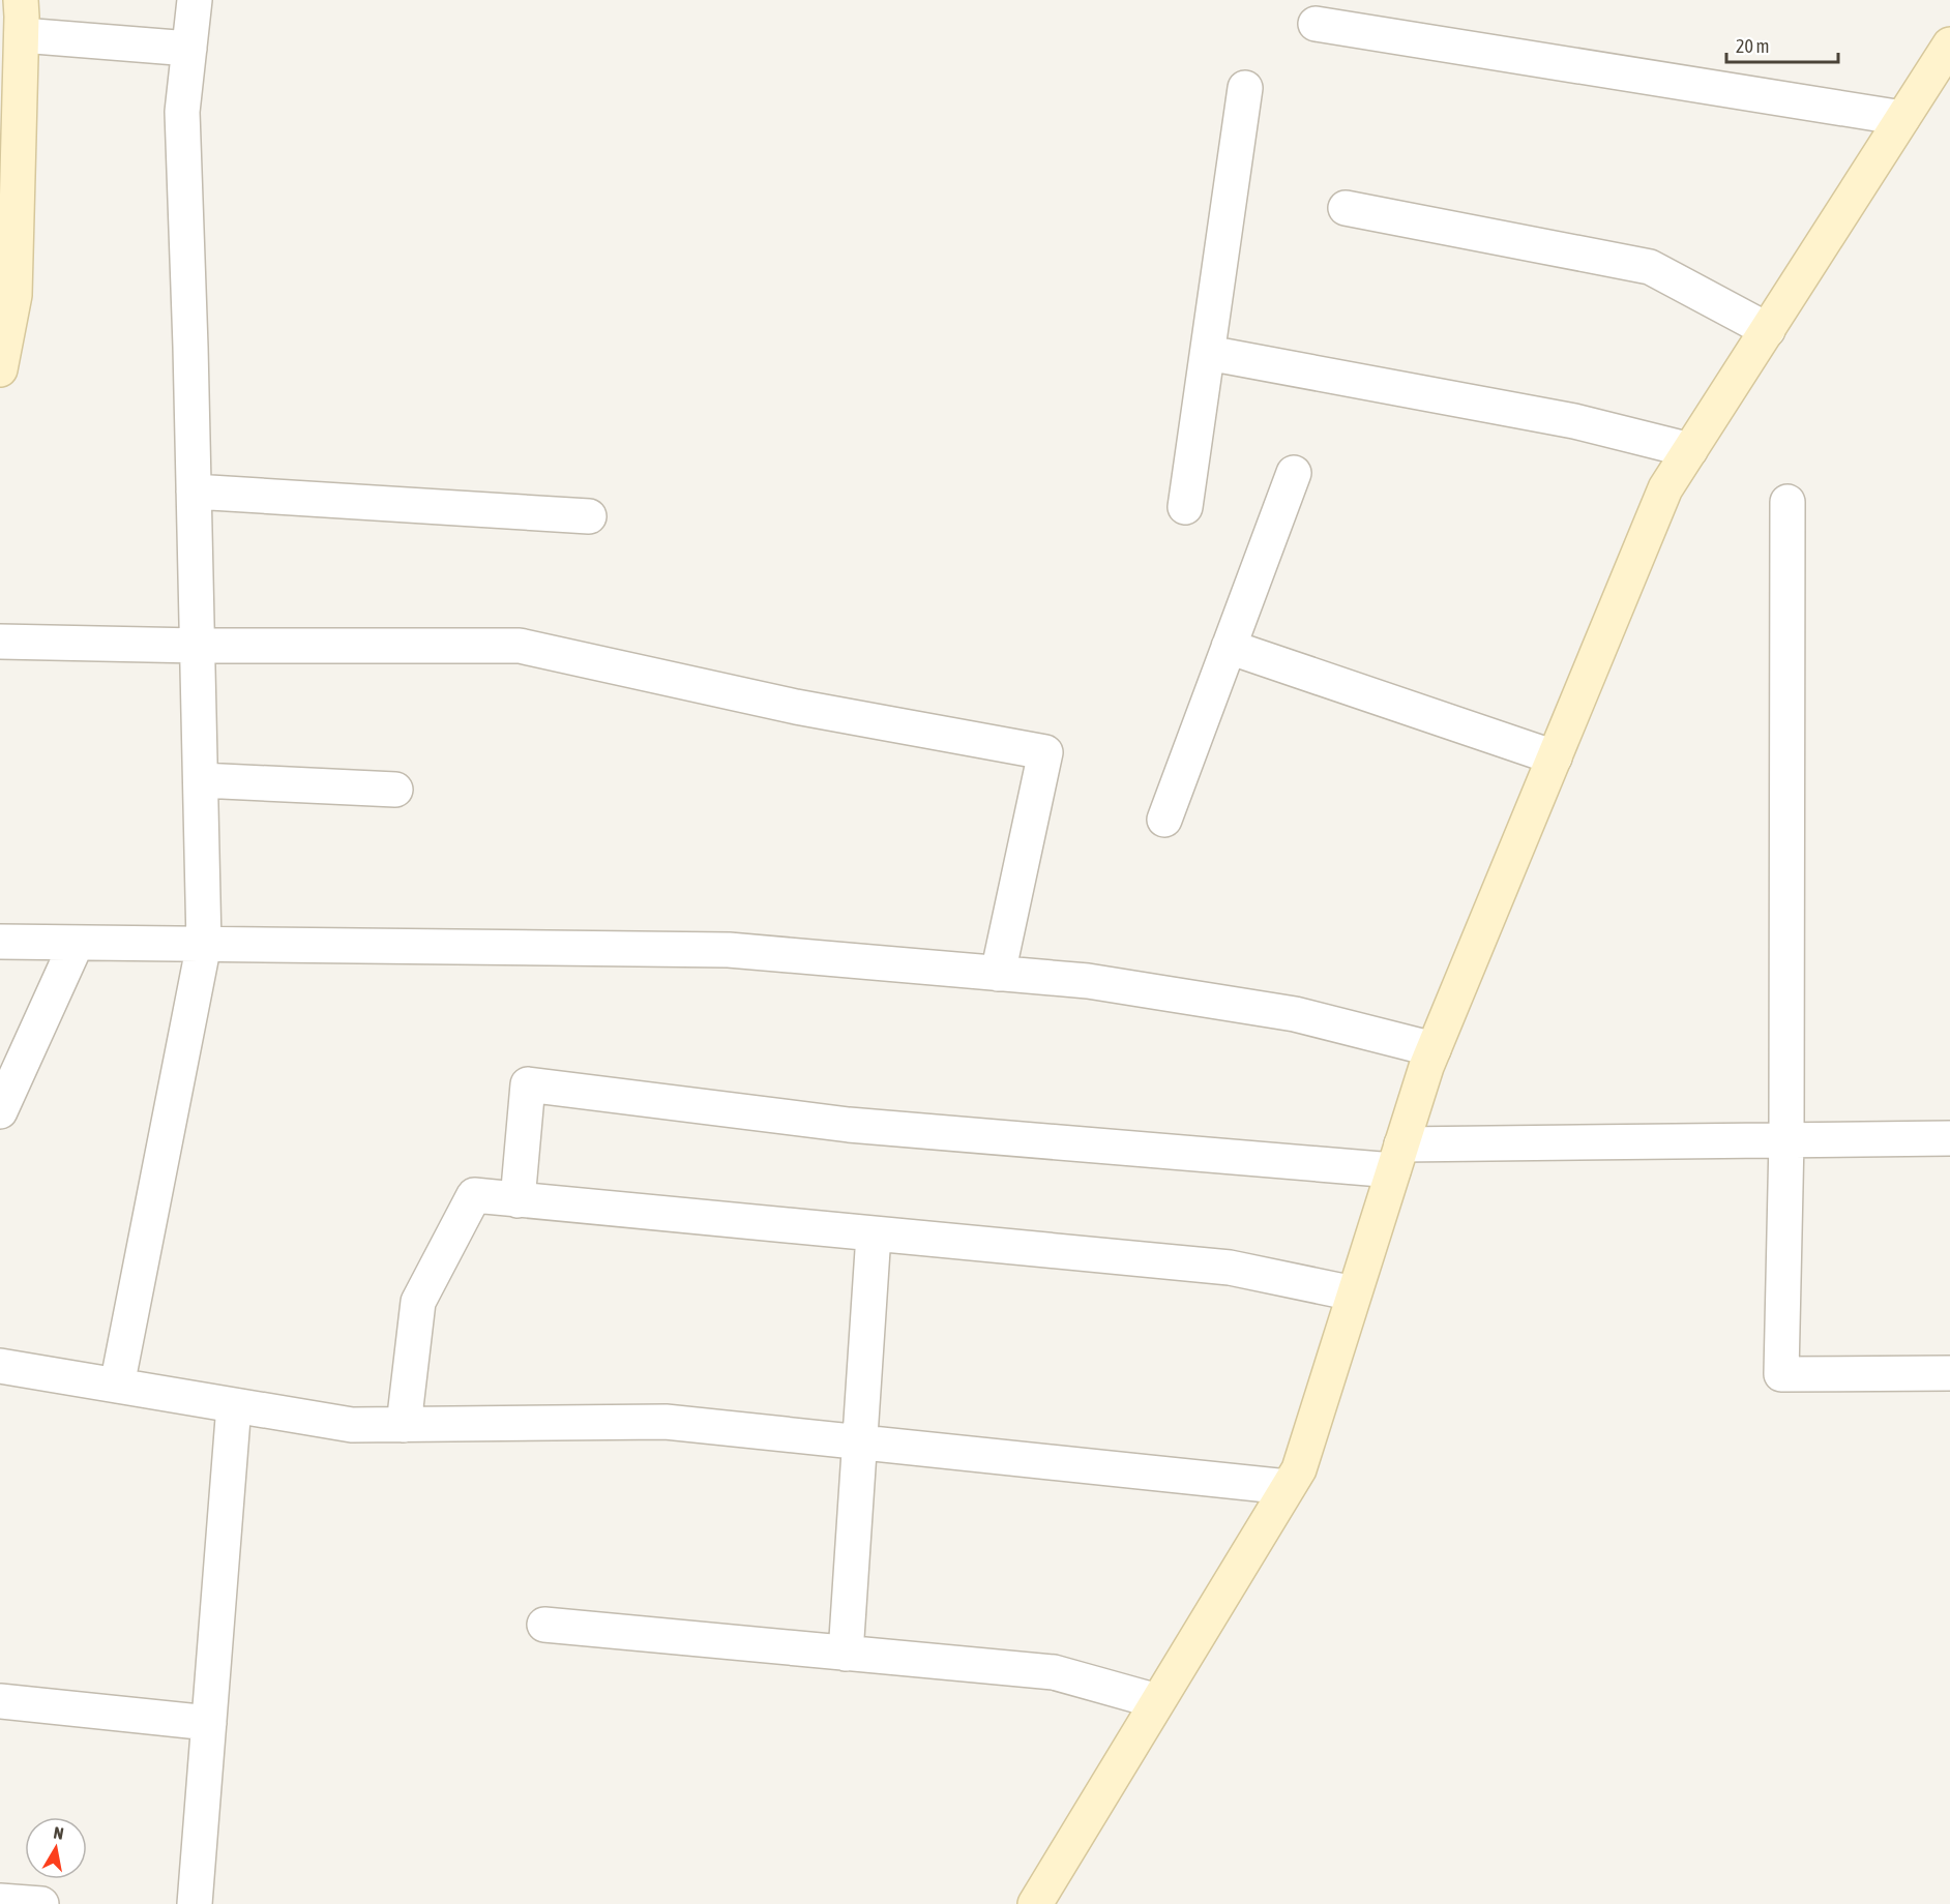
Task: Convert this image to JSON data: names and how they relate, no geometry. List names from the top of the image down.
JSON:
{
  "scale_bar": "20 m",
  "north": "top"
}
